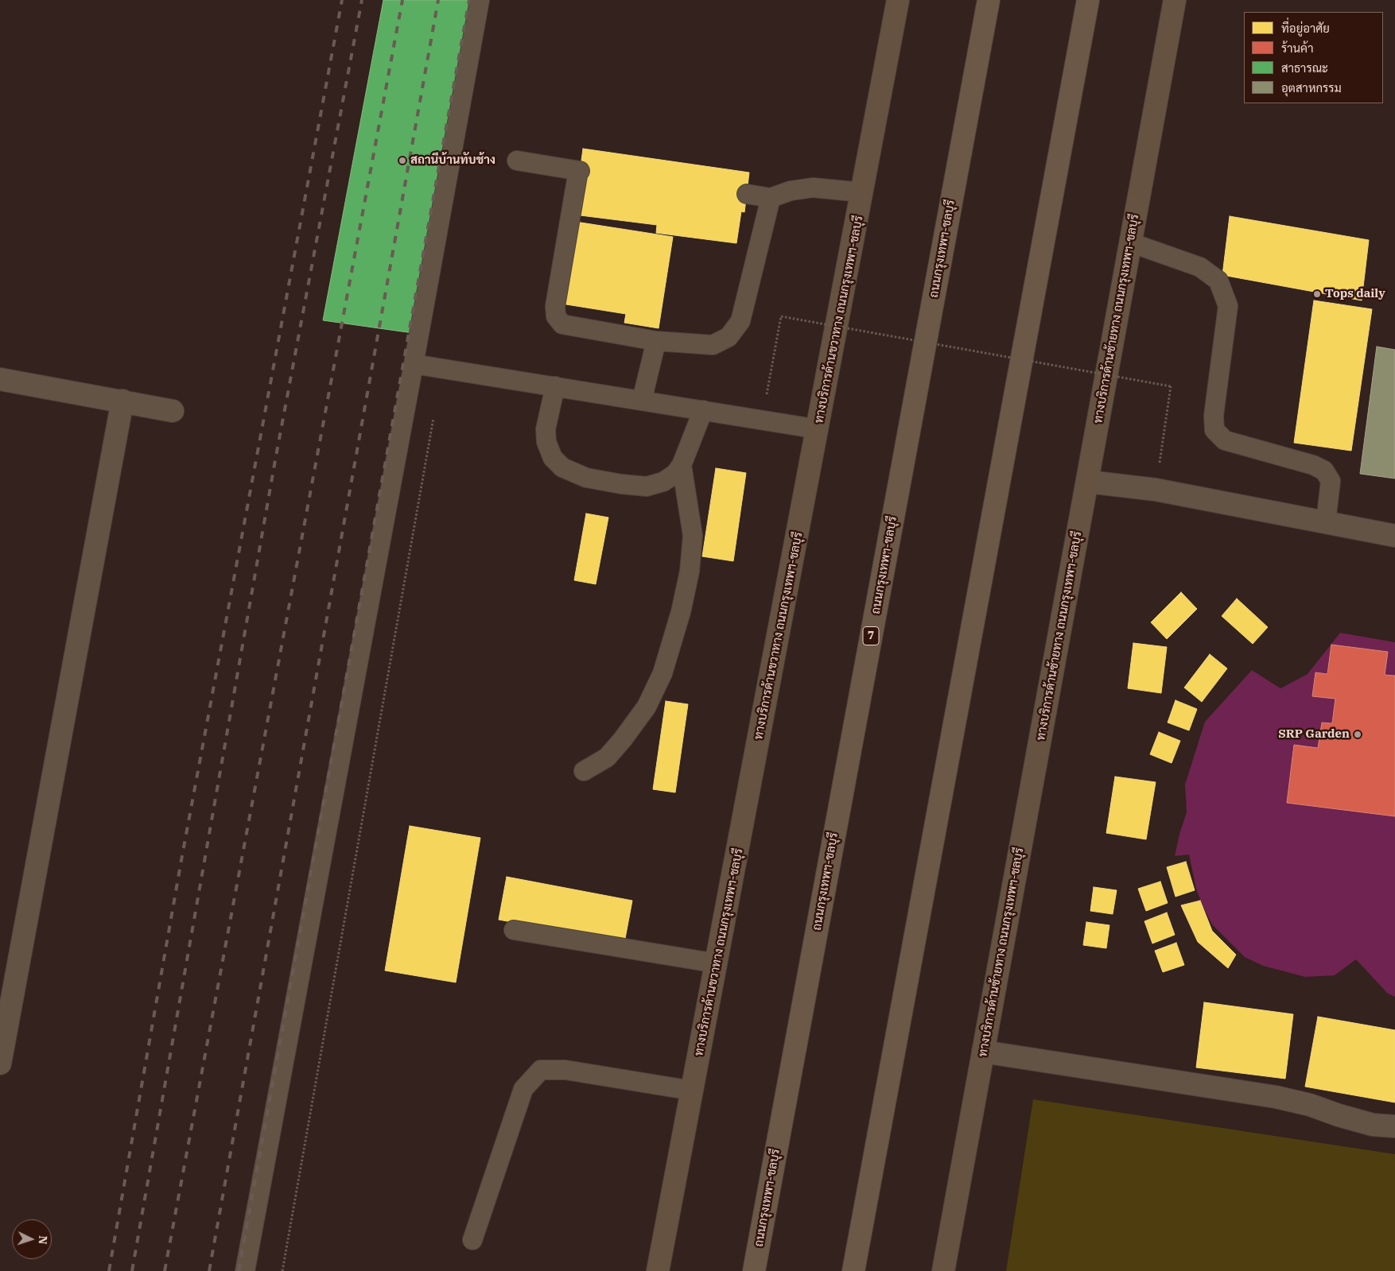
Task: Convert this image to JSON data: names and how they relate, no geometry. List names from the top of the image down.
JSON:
{
  "streets": {
    "highway": ["ถนนกรุงเทพฯ-ชลบุรี", "7"],
    "main road": ["ทางบริการด้านซ้ายทาง ถนนกรุงเทพฯ-ชลบุรี", "ทางบริการด้านขวาทาง ถนนกรุงเทพฯ-ชลบุรี"]
  },
  "places": ["สถานีบ้านทับช้าง", "Tops daily", "SRP Garden"],
  "legend": [
    "ที่อยู่อาศัย",
    "ร้านค้า",
    "สาธารณะ",
    "อุตสาหกรรม"
  ],
  "north": "right"
}
